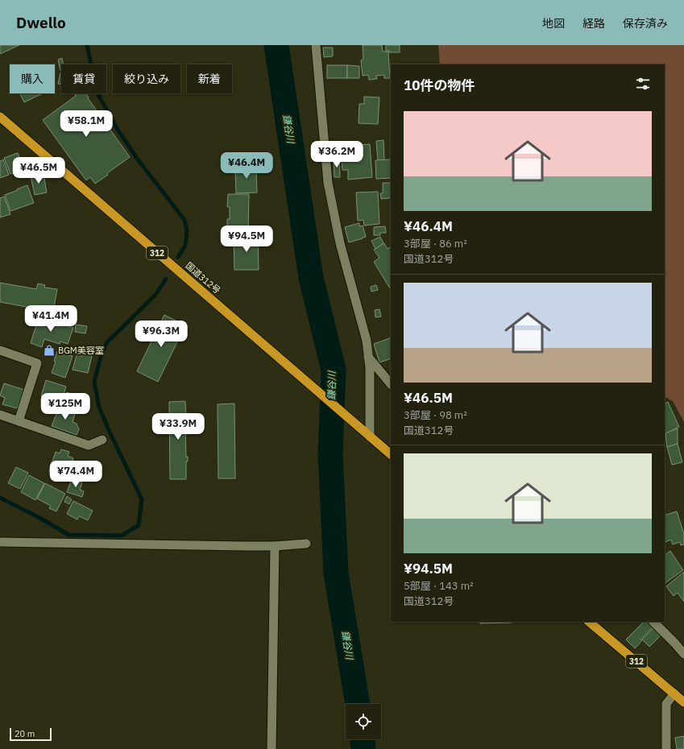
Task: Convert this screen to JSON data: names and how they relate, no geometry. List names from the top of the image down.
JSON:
{
  "streets": {
    "highway": ["312", "国道312号"]
  },
  "water": ["鎌谷川"],
  "places": {
    "shop": ["BGM美容室"]
  },
  "scale_bar": "20 m",
  "page": {
    "header": "Dwello",
    "nav": ["地図", "経路", "保存済み"],
    "chip": [
      "購入",
      "賃貸",
      "絞り込み",
      "新着"
    ],
    "heading": "10件の物件",
    "list": [
      {
        "name": "¥46.4M",
        "note": "3部屋 · 86 m² · 国道312号"
      },
      {
        "name": "¥46.5M",
        "note": "3部屋 · 98 m² · 国道312号"
      },
      {
        "name": "¥94.5M",
        "note": "5部屋 · 143 m² · 国道312号"
      }
    ],
    "price": [
      "¥58.1M",
      "¥36.2M",
      "¥46.4M",
      "¥46.5M",
      "¥94.5M",
      "¥41.4M",
      "¥96.3M",
      "¥125M",
      "¥33.9M",
      "¥74.4M"
    ],
    "scale": "20 m"
  }
}
